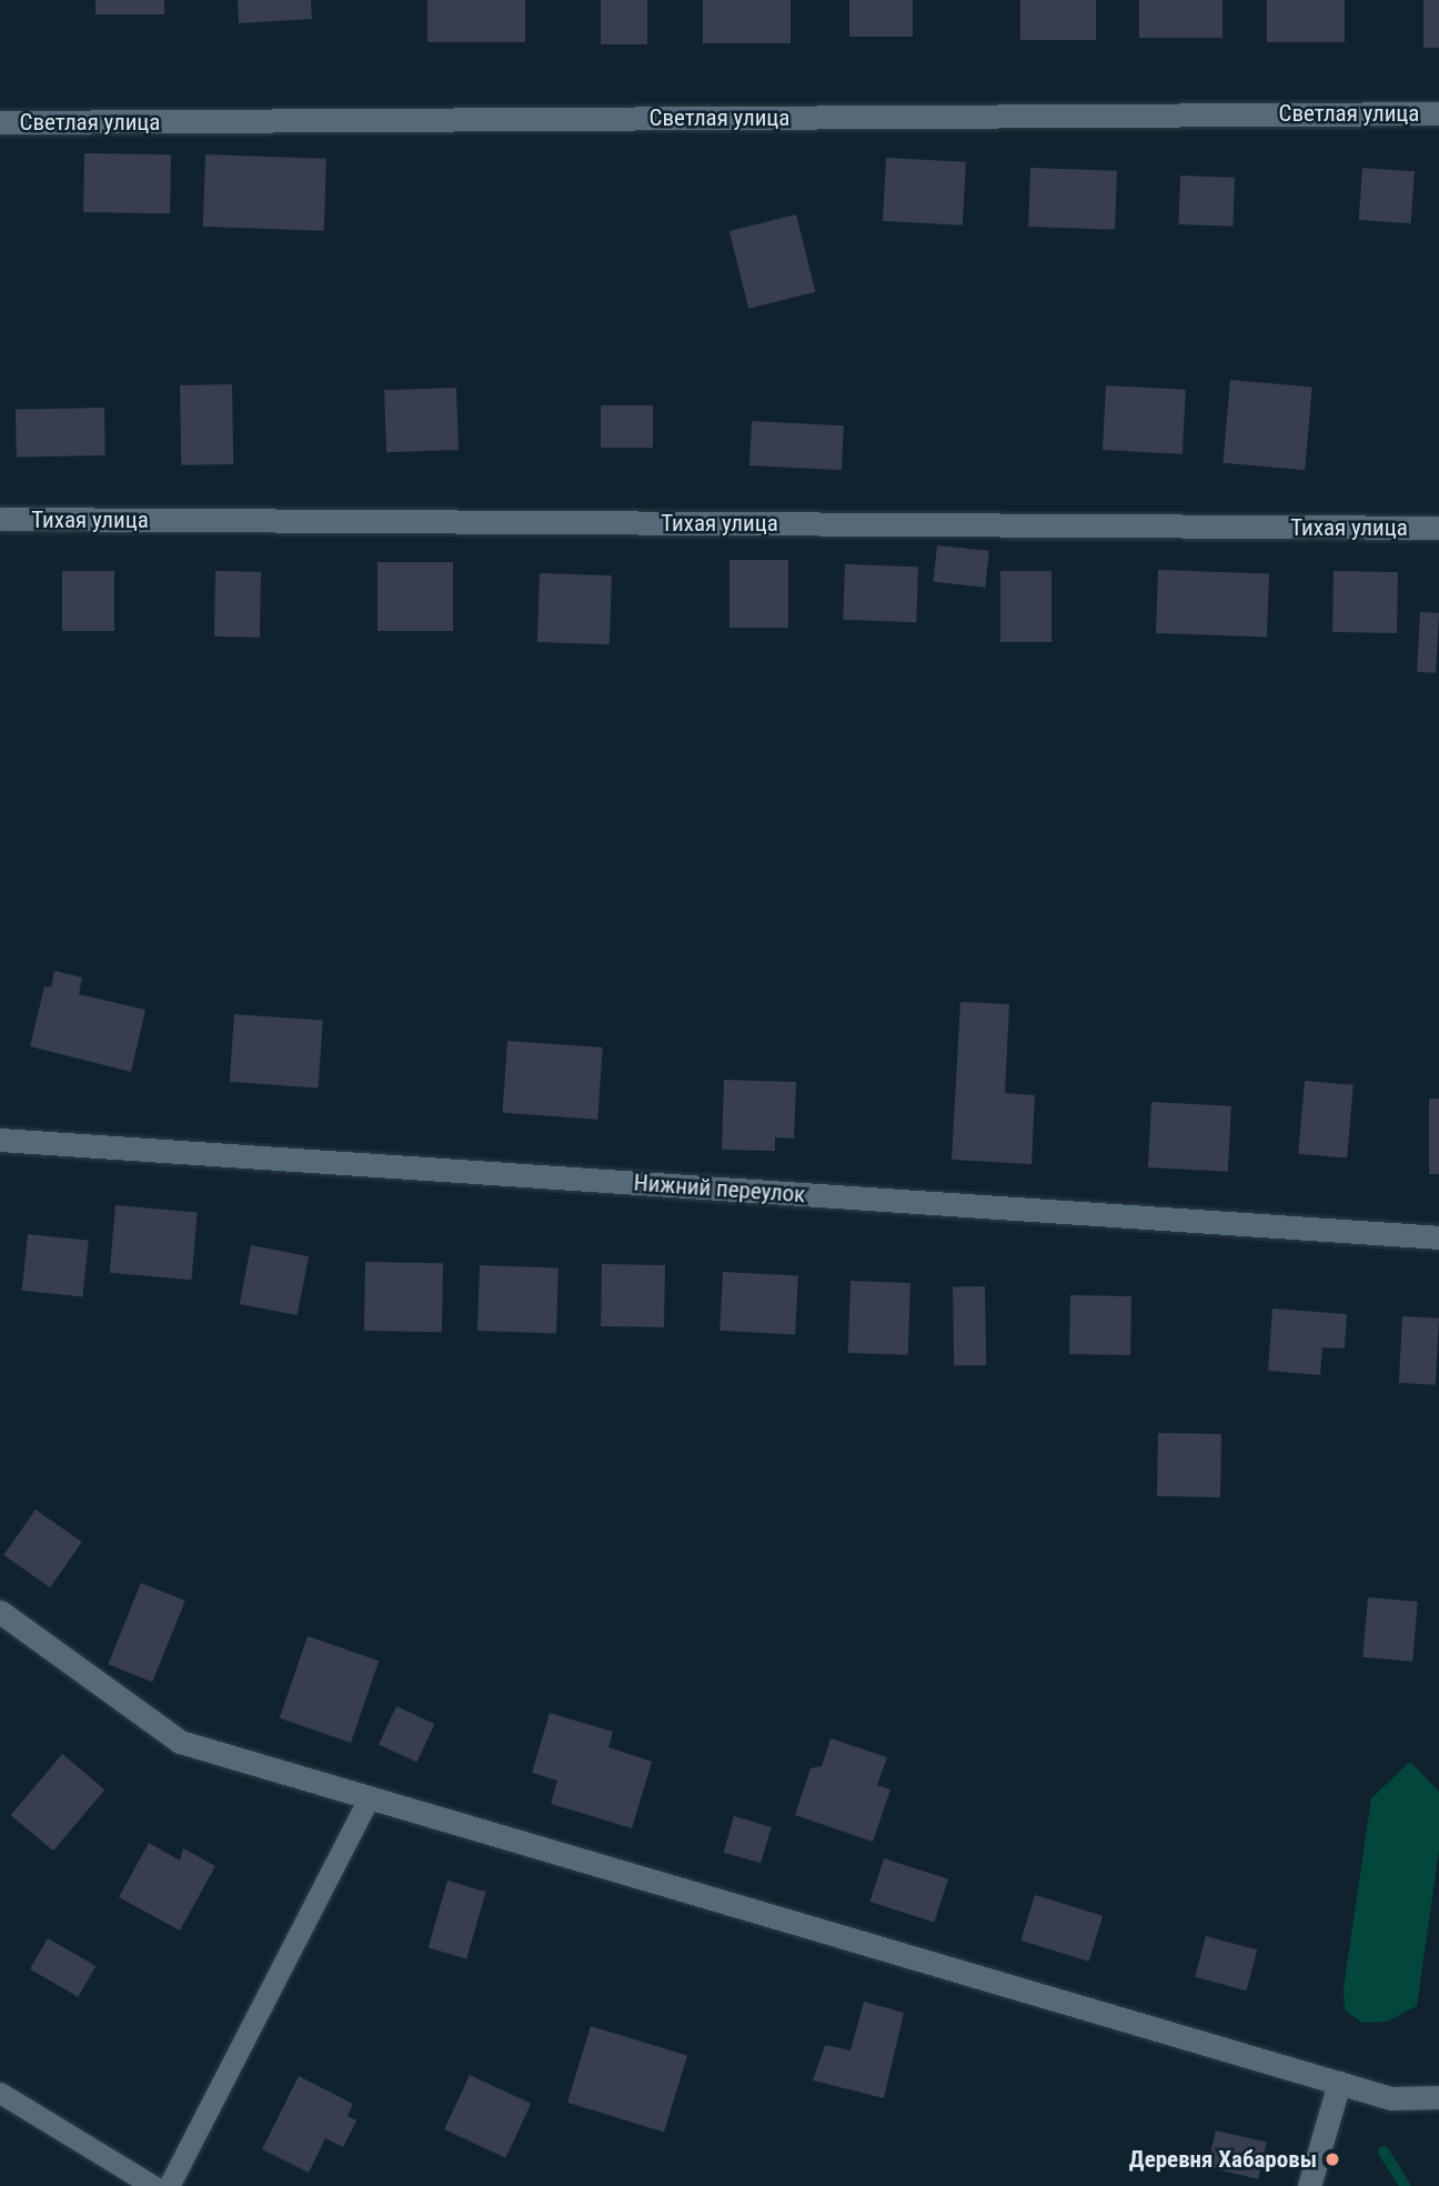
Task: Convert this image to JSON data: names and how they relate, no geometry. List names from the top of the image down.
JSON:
{
  "streets": {
    "street": ["Светлая улица", "Тихая улица", "Нижний переулок"]
  },
  "places": ["Деревня Хабаровы"]
}
